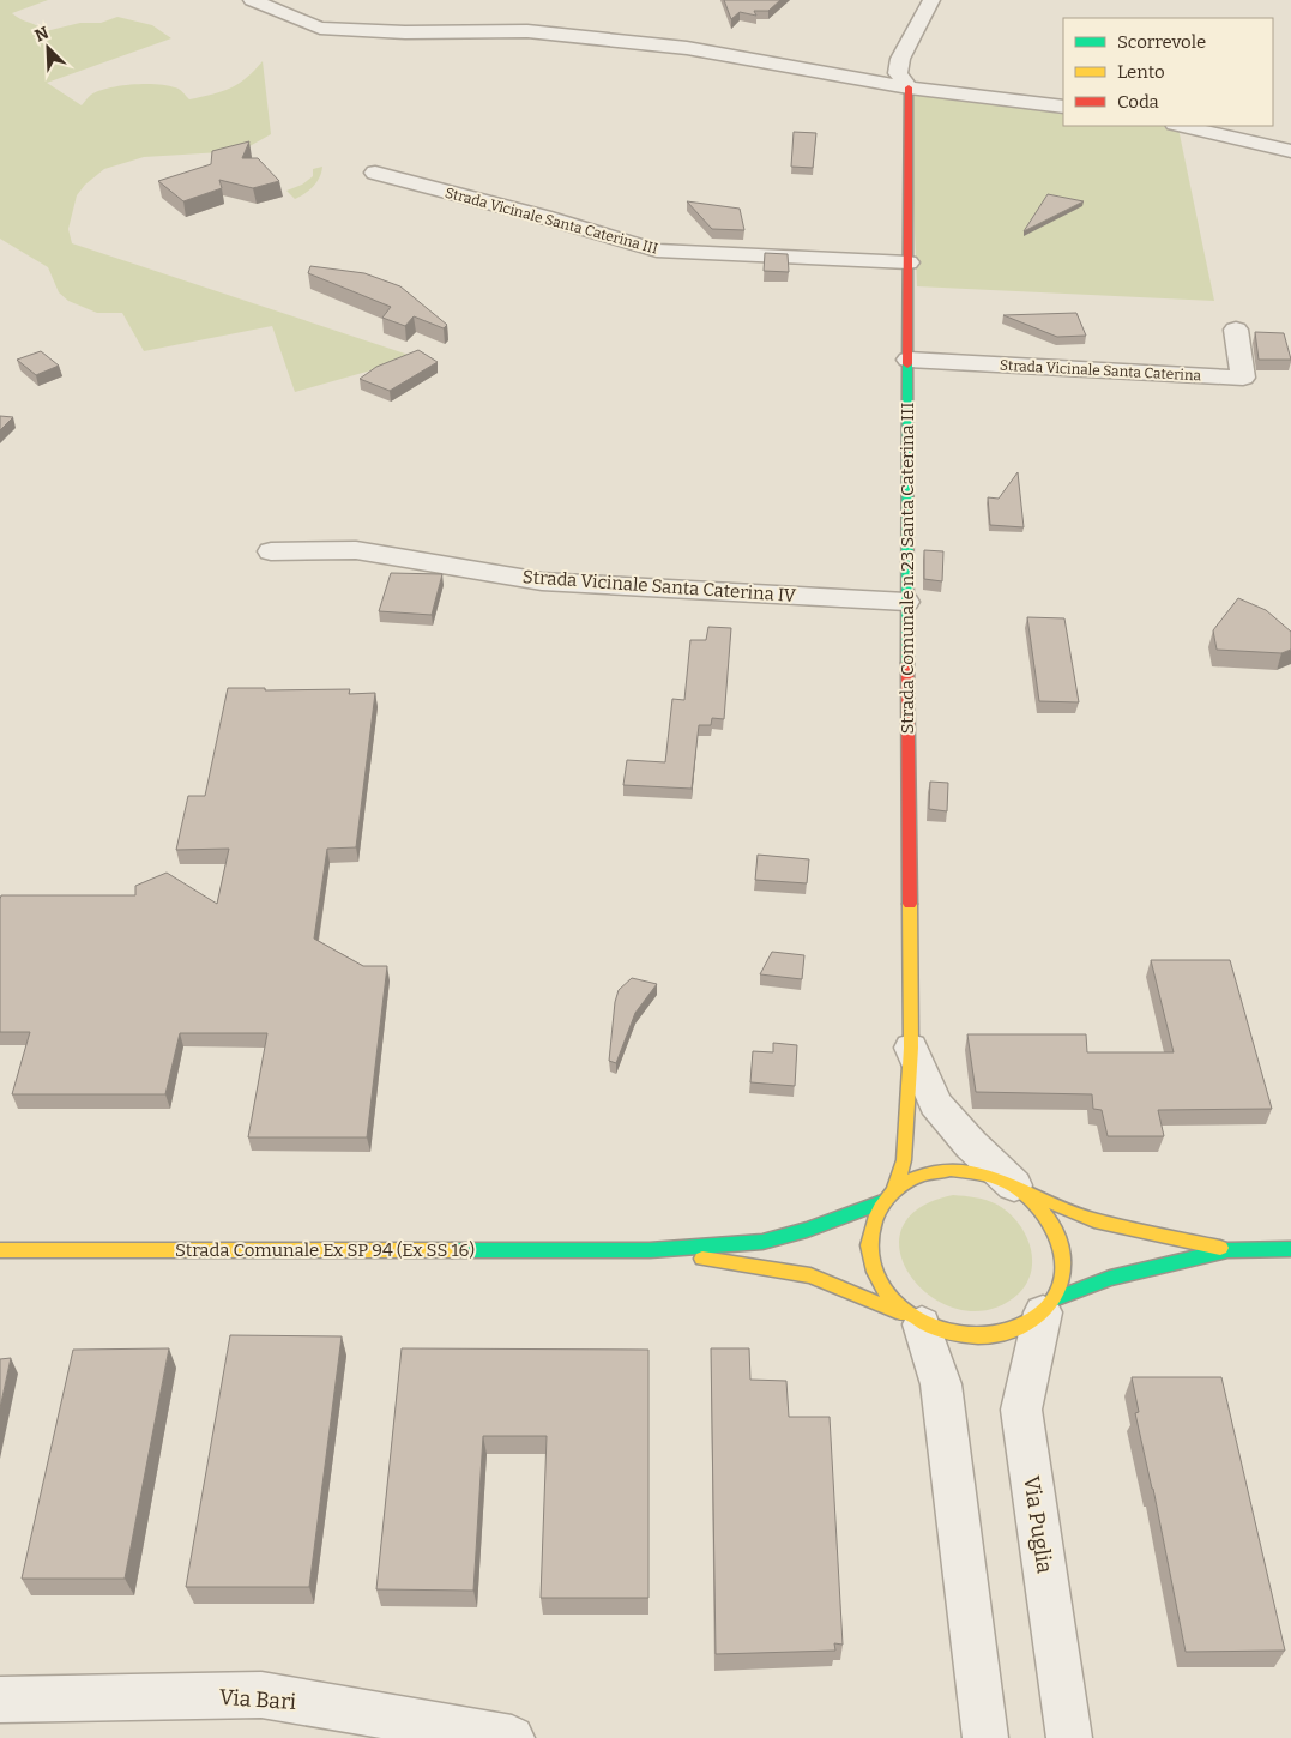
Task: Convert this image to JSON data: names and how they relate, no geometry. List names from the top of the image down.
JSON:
{
  "streets": {
    "street": [
      "Strada Vicinale Santa Caterina III",
      "Strada Vicinale Santa Caterina",
      "Strada Comunale n.23 Santa Caterina III",
      "Strada Vicinale Santa Caterina IV",
      "Strada Comunale Ex SP 94 (Ex SS 16)",
      "Via Puglia",
      "Via Bari"
    ]
  },
  "crossings": [
    ["Strada Vicinale Santa Caterina III", "Strada Comunale n.23 Santa Caterina III"],
    ["Strada Vicinale Santa Caterina", "Strada Comunale n.23 Santa Caterina III"],
    ["Strada Comunale n.23 Santa Caterina III", "Strada Vicinale Santa Caterina IV"],
    ["Strada Comunale n.23 Santa Caterina III", "Strada Comunale Ex SP 94 (Ex SS 16)"],
    ["Strada Comunale n.23 Santa Caterina III", "Via Puglia"],
    ["Strada Comunale Ex SP 94 (Ex SS 16)", "Via Puglia"]
  ],
  "legend": ["Scorrevole", "Lento", "Coda"],
  "north": "top left"
}
